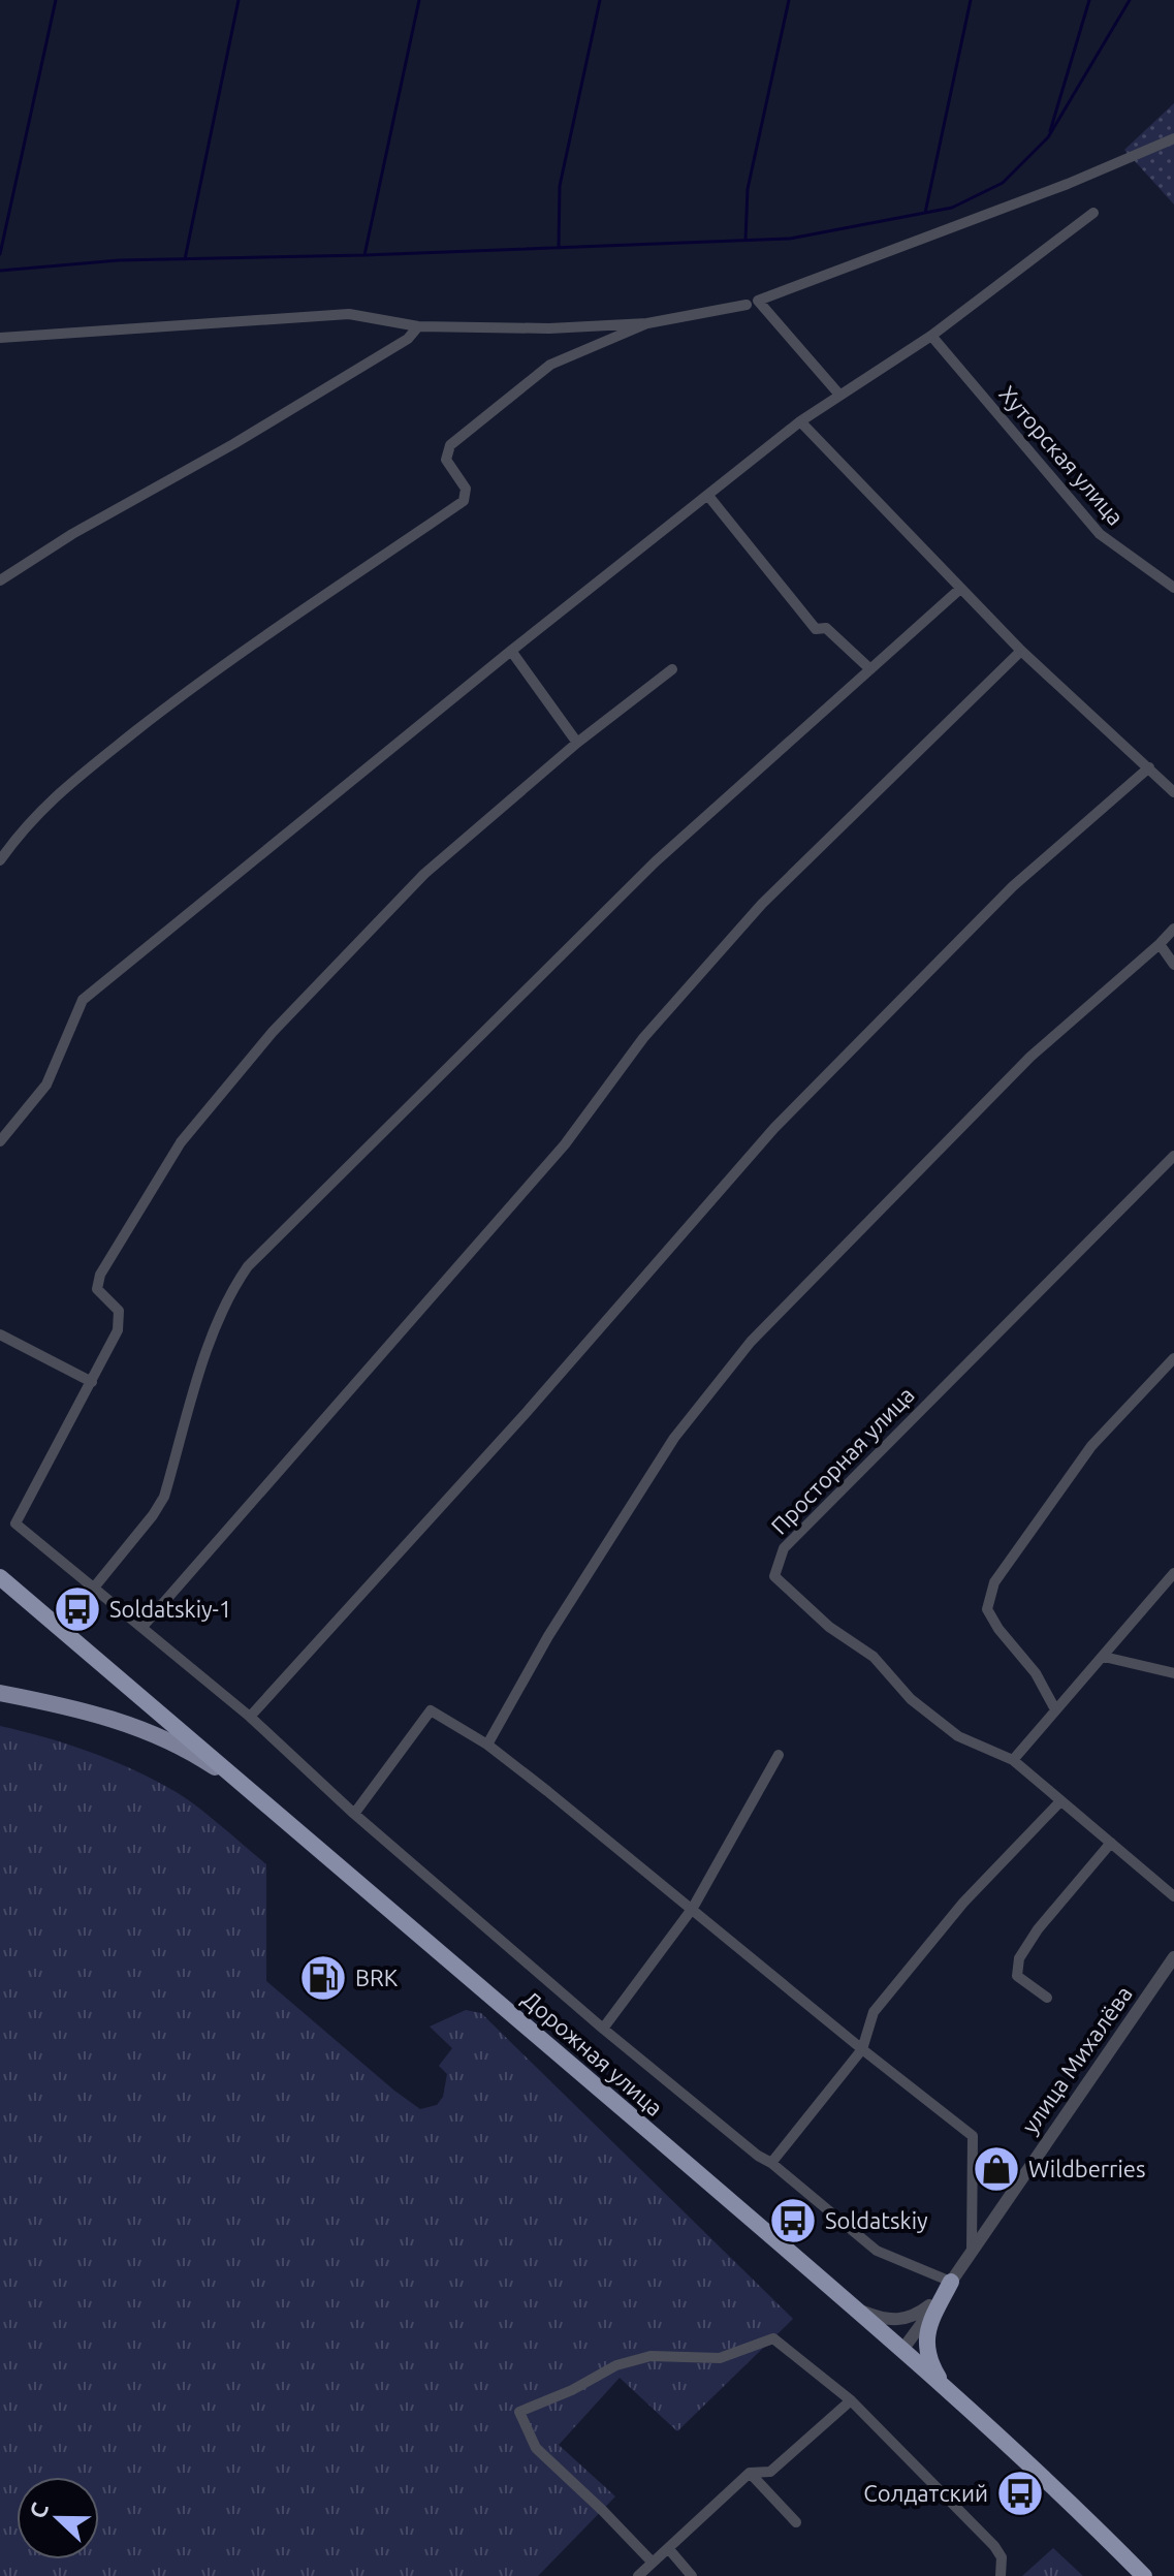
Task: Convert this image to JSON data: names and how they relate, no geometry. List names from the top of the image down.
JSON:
{
  "streets": {
    "highway": ["Дорожная улица"],
    "street": ["Хуторская улица", "Просторная улица", "улица Михалёва"]
  },
  "crossings": [
    ["Дорожная улица", "улица Михалёва"]
  ],
  "places": {
    "bus stop": ["Soldatskiy-1", "Soldatskiy", "Солдатский"],
    "fuel station": ["BRK"],
    "shop": ["Wildberries"]
  },
  "north": "left"
}
